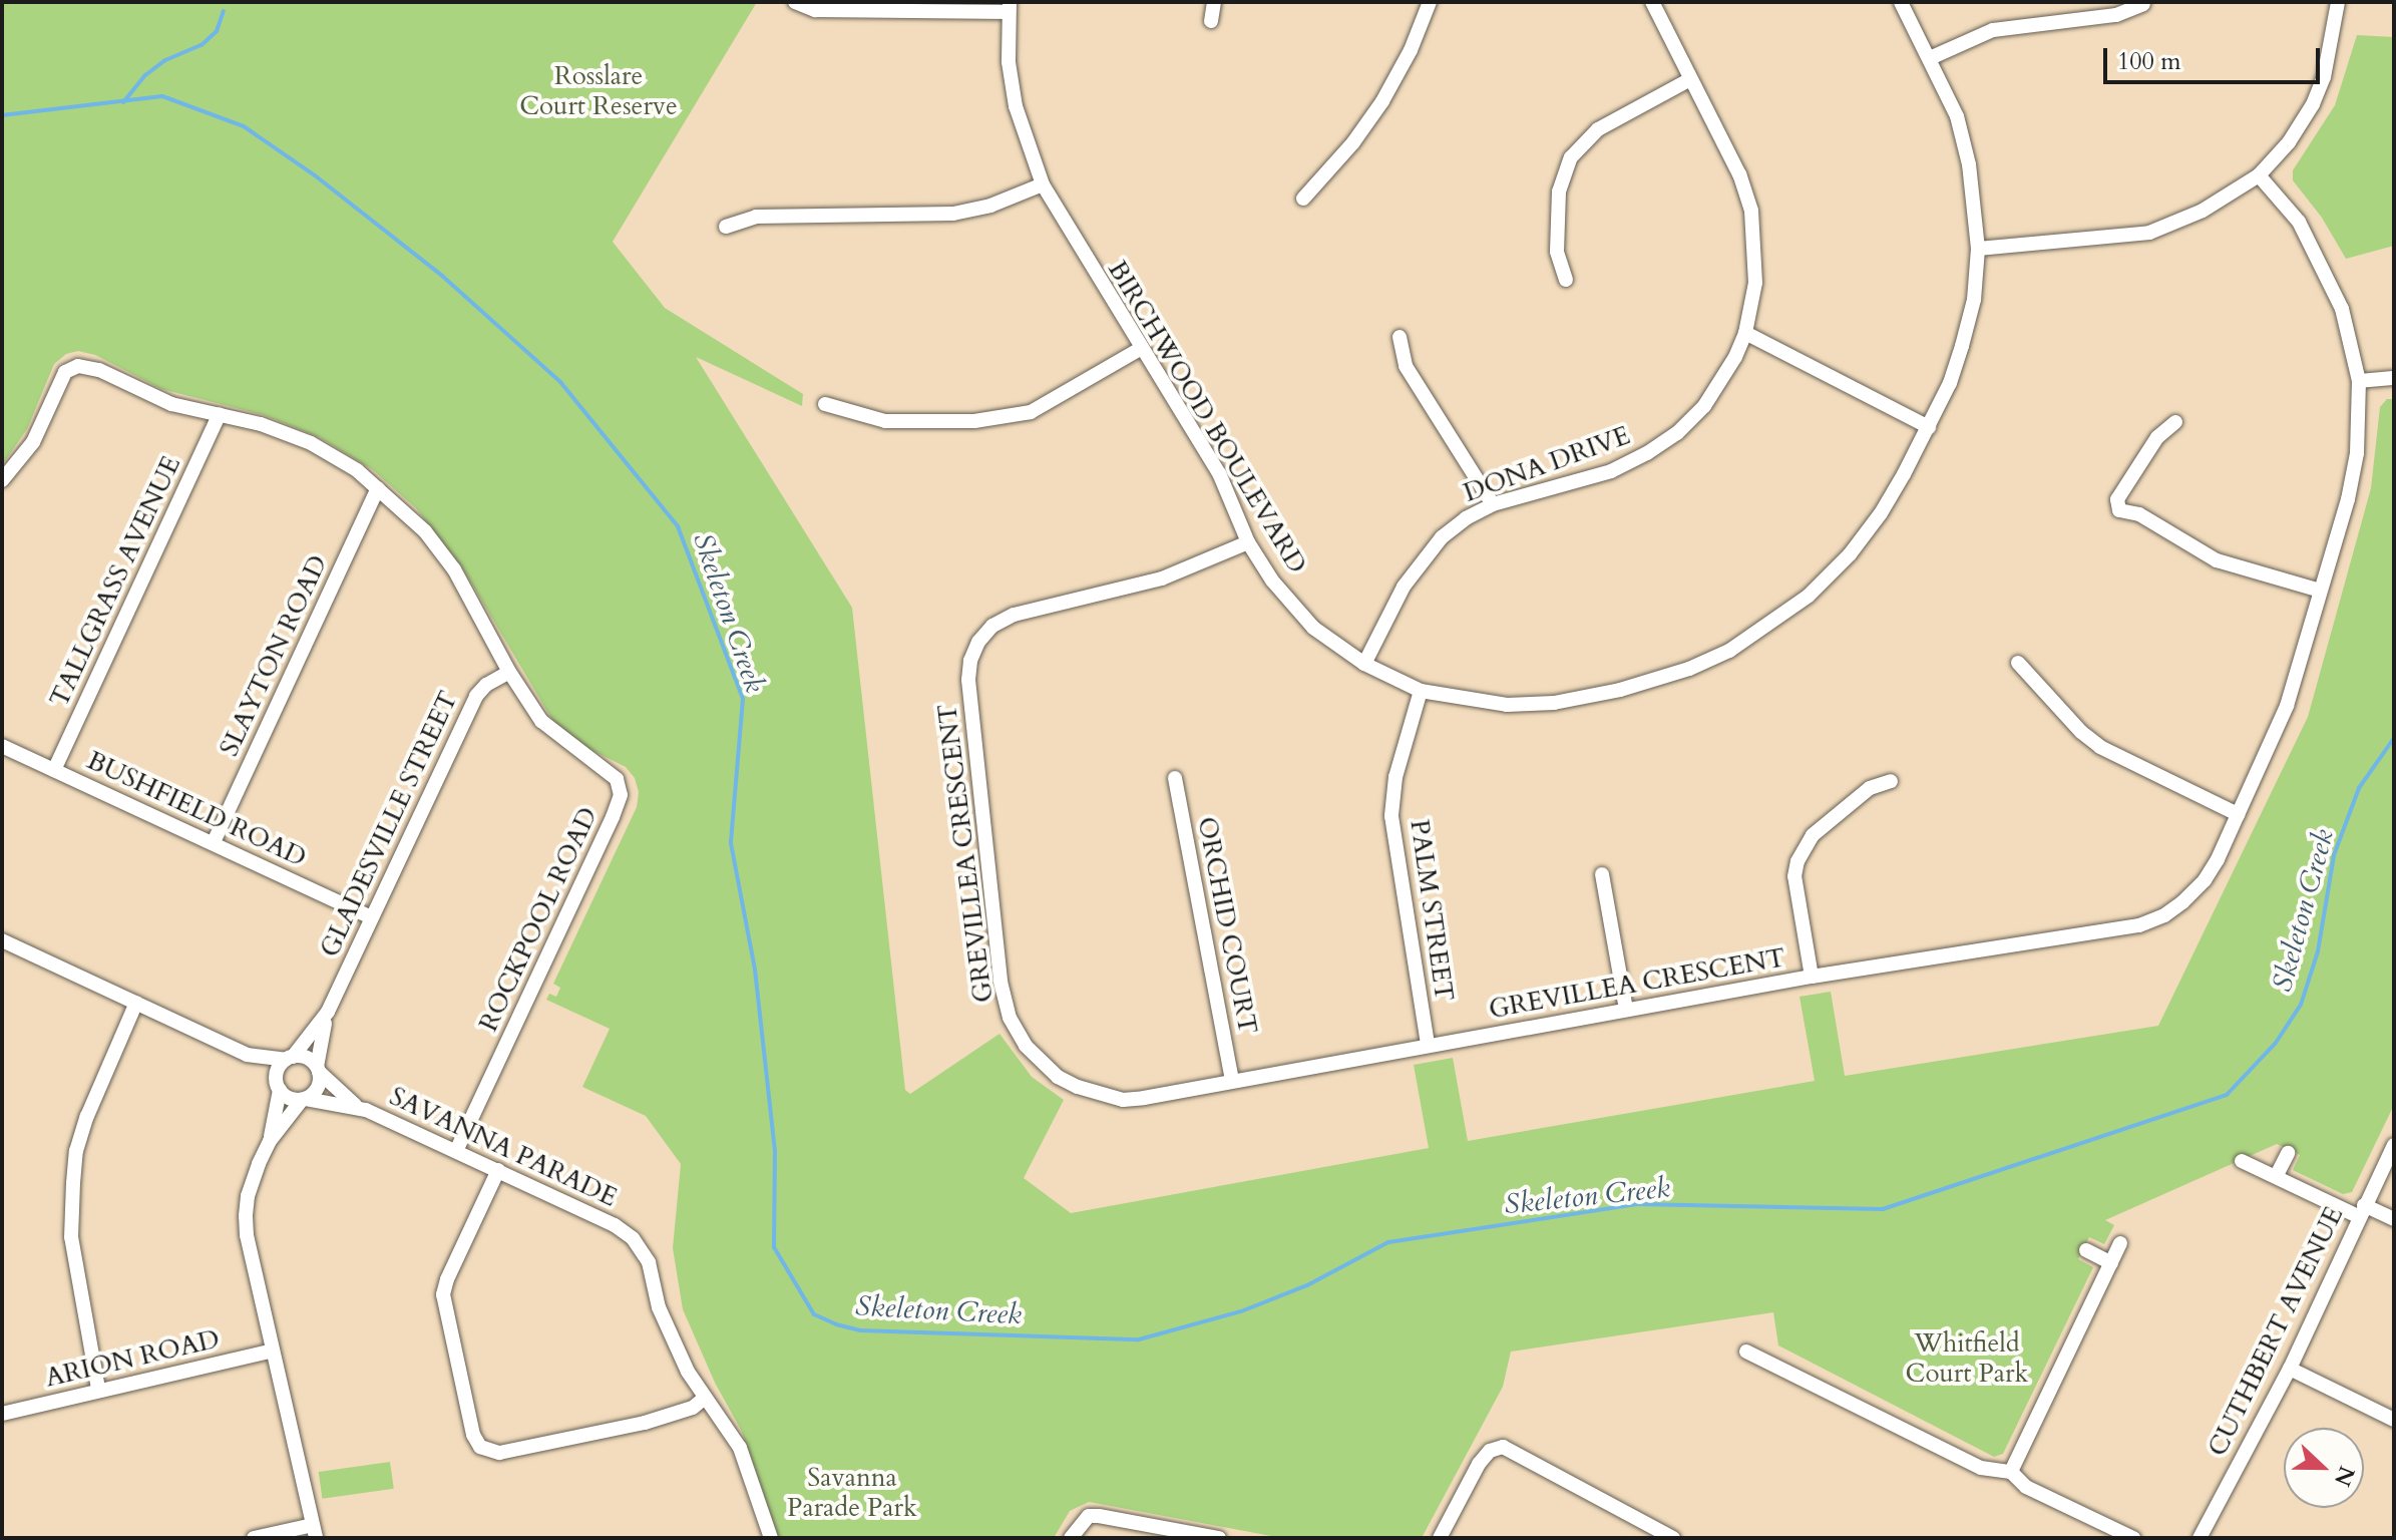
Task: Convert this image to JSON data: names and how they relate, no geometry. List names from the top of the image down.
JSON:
{
  "streets": {
    "street": [
      "BIRCHWOOD BOULEVARD",
      "DONA DRIVE",
      "TALLGRASS AVENUE",
      "SLAYTON ROAD",
      "BUSHFIELD ROAD",
      "GLADESVILLE STREET",
      "GREVILLEA CRESCENT",
      "PALM STREET",
      "ROCKPOOL ROAD",
      "ORCHID COURT",
      "SAVANNA PARADE",
      "CUTHBERT AVENUE",
      "ARION ROAD"
    ]
  },
  "crossings": [
    ["BIRCHWOOD BOULEVARD", "DONA DRIVE"],
    ["BIRCHWOOD BOULEVARD", "GREVILLEA CRESCENT"],
    ["BIRCHWOOD BOULEVARD", "PALM STREET"],
    ["TALLGRASS AVENUE", "BUSHFIELD ROAD"],
    ["TALLGRASS AVENUE", "ROCKPOOL ROAD"],
    ["SLAYTON ROAD", "BUSHFIELD ROAD"],
    ["SLAYTON ROAD", "ROCKPOOL ROAD"],
    ["BUSHFIELD ROAD", "GLADESVILLE STREET"],
    ["GLADESVILLE STREET", "ROCKPOOL ROAD"],
    ["GLADESVILLE STREET", "SAVANNA PARADE"],
    ["GREVILLEA CRESCENT", "PALM STREET"],
    ["GREVILLEA CRESCENT", "ORCHID COURT"],
    ["ROCKPOOL ROAD", "SAVANNA PARADE"]
  ],
  "water": ["Skeleton Creek"],
  "parks": ["Rosslare Court Reserve", "Whitfield Court Park", "Savanna Parade Park"],
  "scale_bar": "100 m",
  "north": "right"
}
